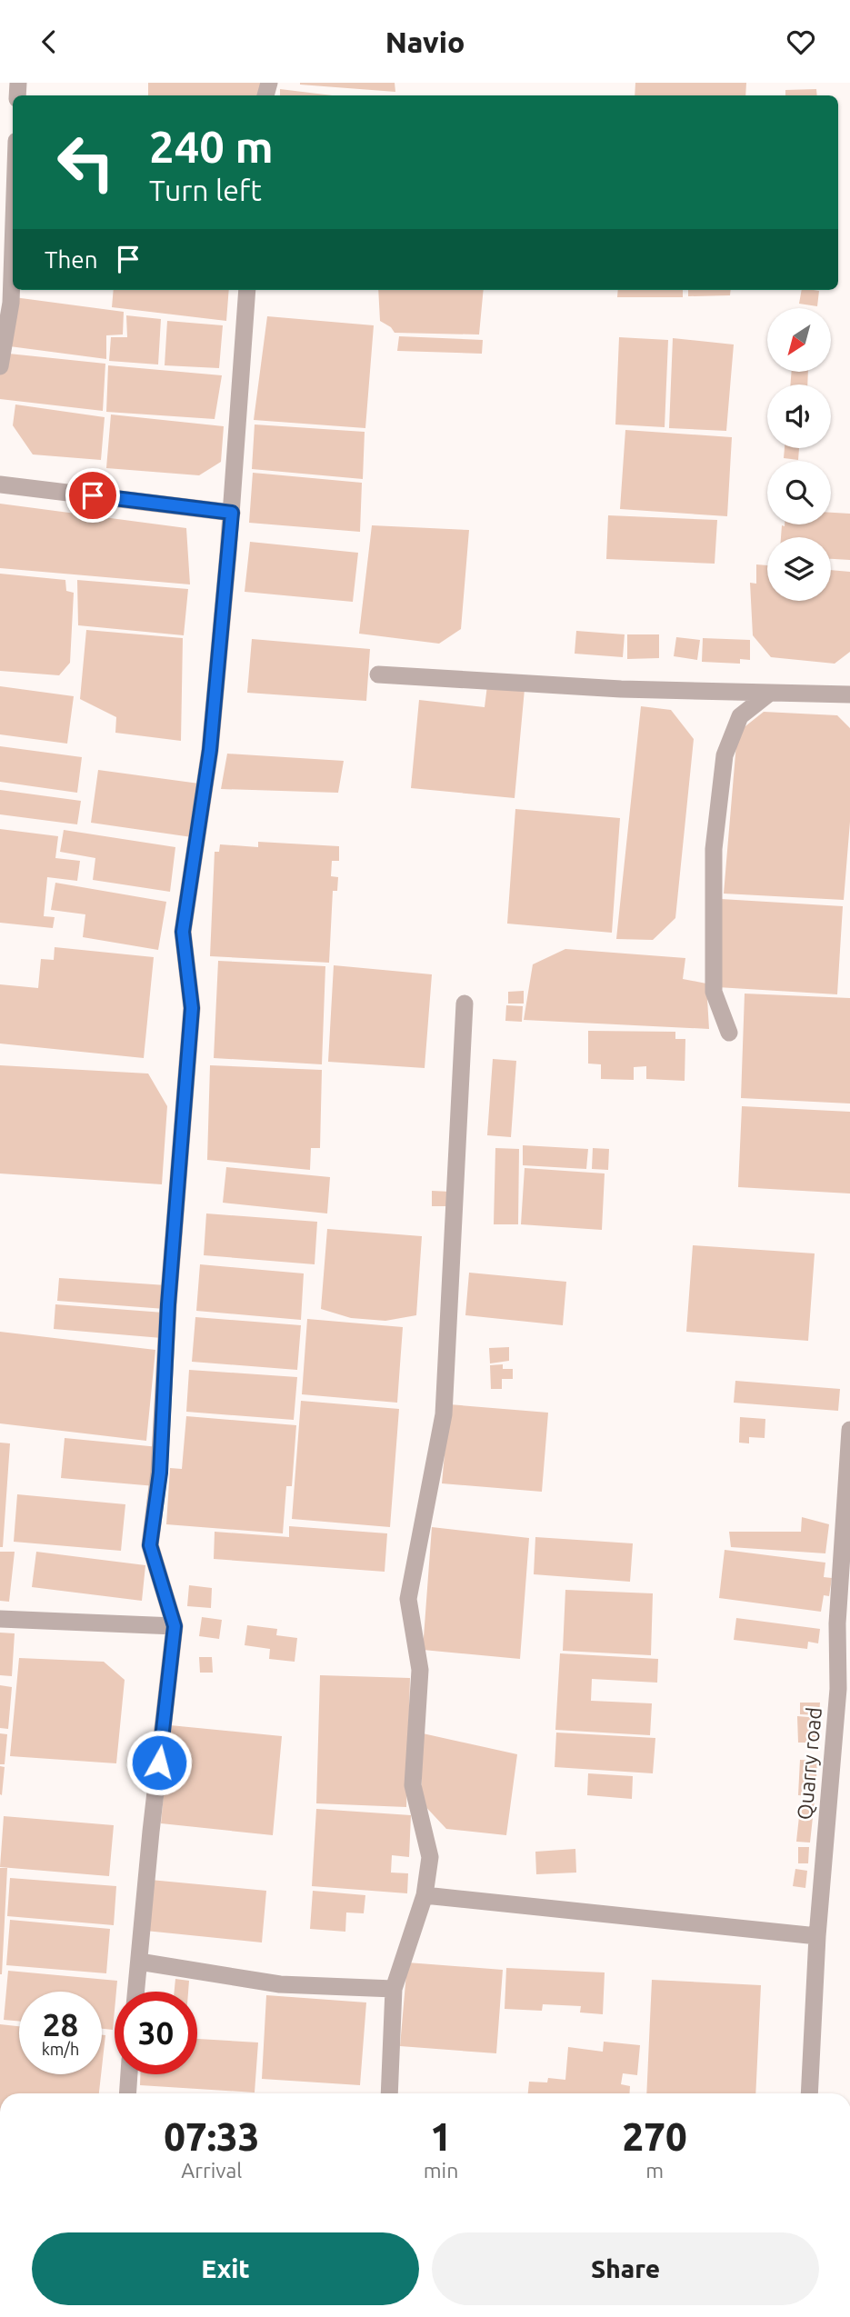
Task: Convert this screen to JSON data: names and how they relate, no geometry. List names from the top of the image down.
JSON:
{
  "streets": {
    "street": ["Quarry road"]
  },
  "north": "bottom left",
  "page": {
    "header": "Navio",
    "turn": ["240 m", "Turn left"],
    "then": "Then",
    "speed": "28 km/h",
    "limit": "30",
    "eta": [
      "07:33",
      "Arrival",
      "1",
      "min",
      "270",
      "m"
    ],
    "buttons": ["Exit", "Share"]
  }
}
